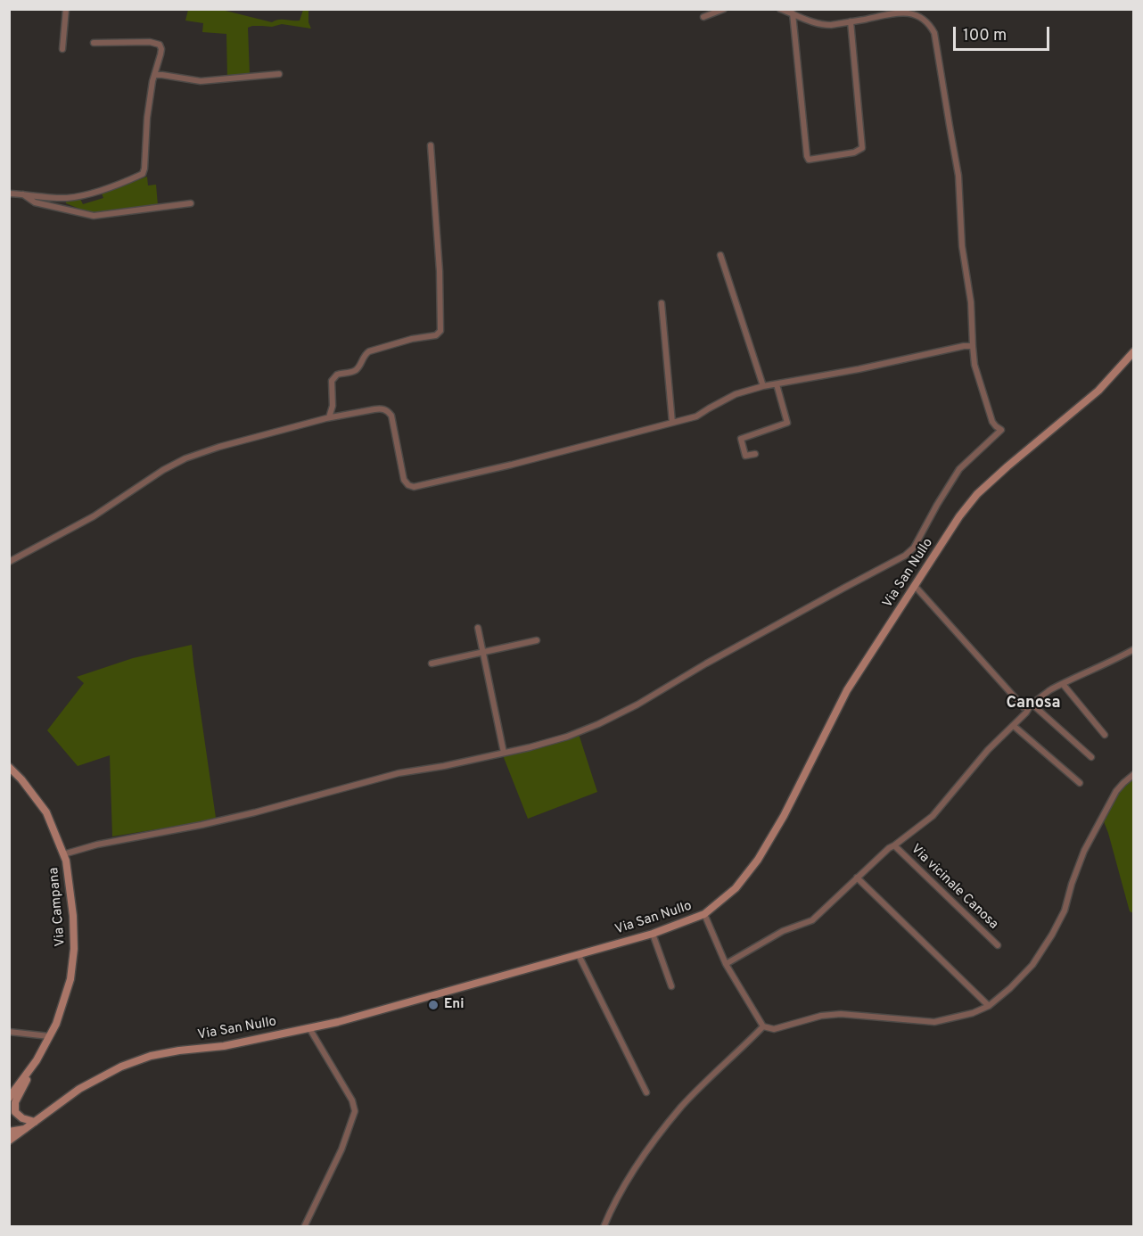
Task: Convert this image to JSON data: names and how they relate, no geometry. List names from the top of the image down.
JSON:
{
  "streets": {
    "street": ["Via San Nullo", "Via vicinale Canosa", "Via Campana"]
  },
  "districts": ["Canosa"],
  "places": ["Eni"],
  "scale_bar": "100 m"
}
